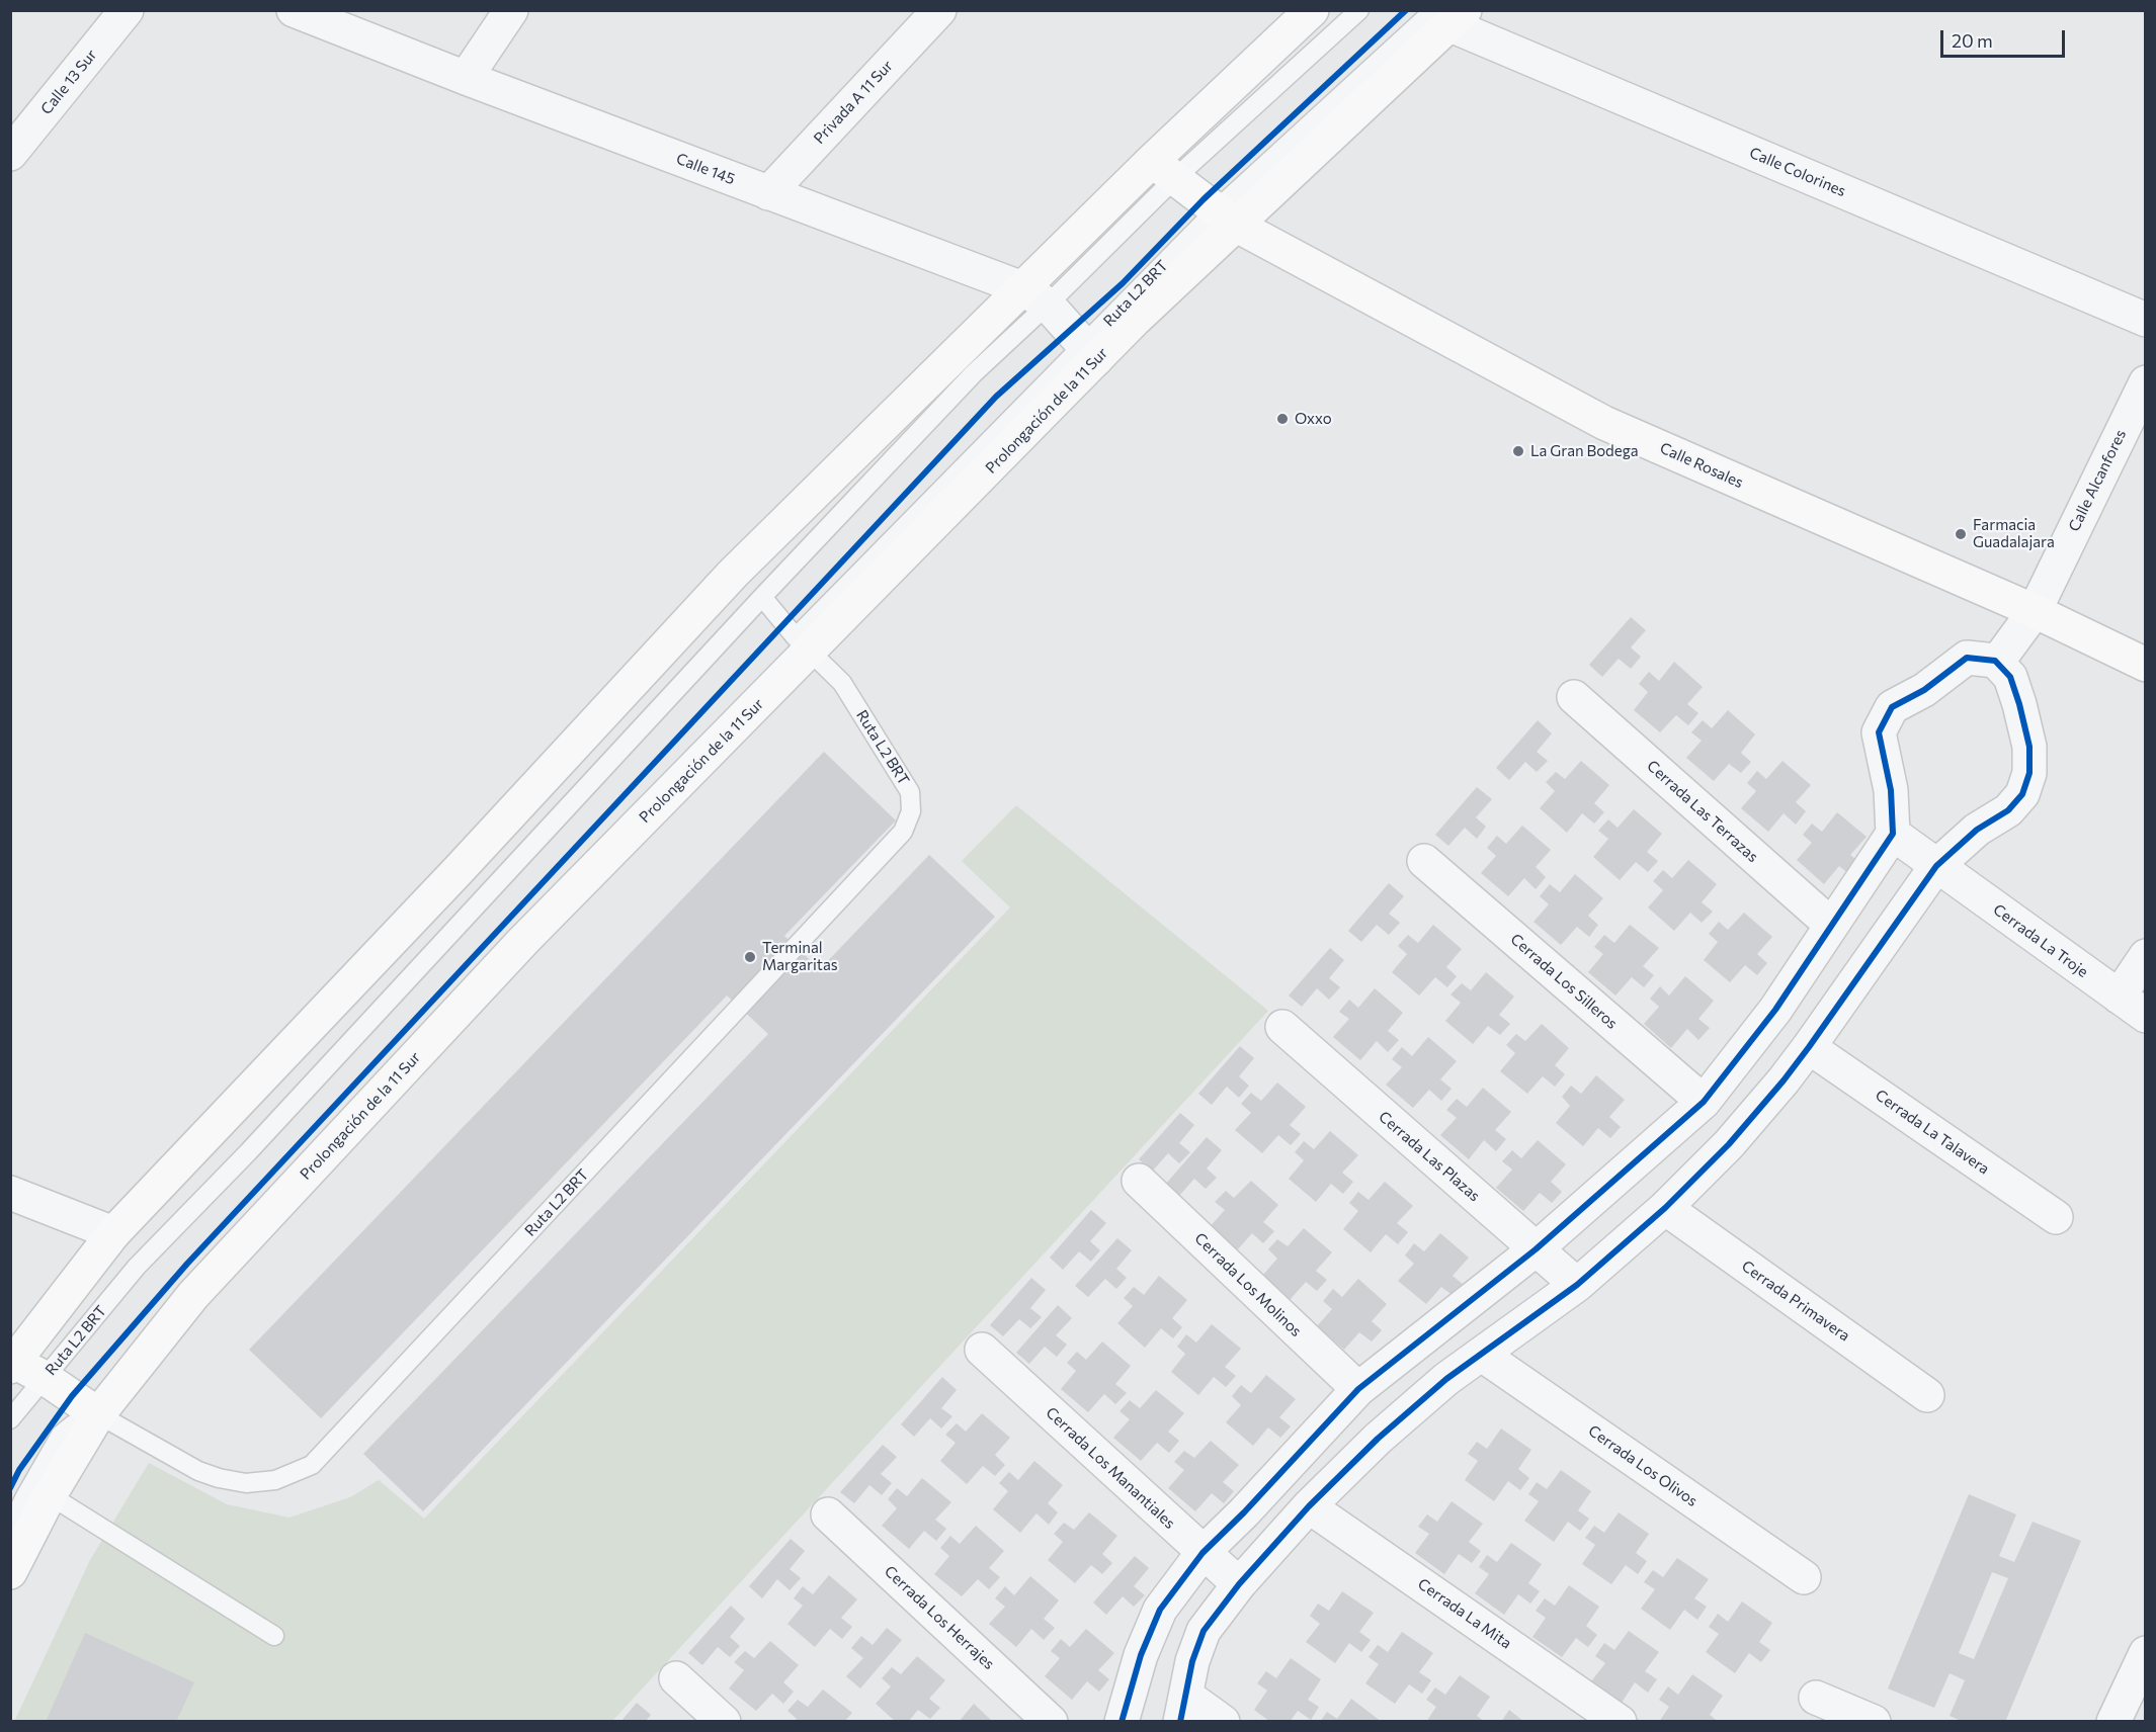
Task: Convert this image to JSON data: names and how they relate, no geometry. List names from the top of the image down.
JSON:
{
  "streets": {
    "main road": ["Prolongación de la 11 Sur", "Calle Rosales"],
    "street": [
      "Calle 13 Sur",
      "Privada A 11 Sur",
      "Calle 145",
      "Calle Colorines",
      "Calle Alcanfores",
      "Cerrada Las Terrazas",
      "Cerrada La Troje",
      "Cerrada Los Silleros",
      "Cerrada La Talavera",
      "Cerrada Las Plazas",
      "Cerrada Los Molinos",
      "Cerrada Primavera",
      "Cerrada Los Olivos",
      "Cerrada Los Manantiales",
      "Cerrada La Mita",
      "Cerrada Los Herrajes"
    ],
    "lane": ["Ruta L2 BRT"]
  },
  "crossings": [
    ["Privada A 11 Sur", "Calle 145"],
    ["Calle 145", "Ruta L2 BRT"],
    ["Calle 145", "Prolongación de la 11 Sur"],
    ["Calle Colorines", "Prolongación de la 11 Sur"],
    ["Ruta L2 BRT", "Prolongación de la 11 Sur"],
    ["Prolongación de la 11 Sur", "Calle Rosales"],
    ["Calle Rosales", "Calle Alcanfores"],
    ["Calle Alcanfores", "Cerrada La Troje"]
  ],
  "places": [
    "Oxxo",
    "La Gran Bodega",
    "Farmacia Guadalajara",
    "Terminal Margaritas"
  ],
  "scale_bar": "20 m"
}
